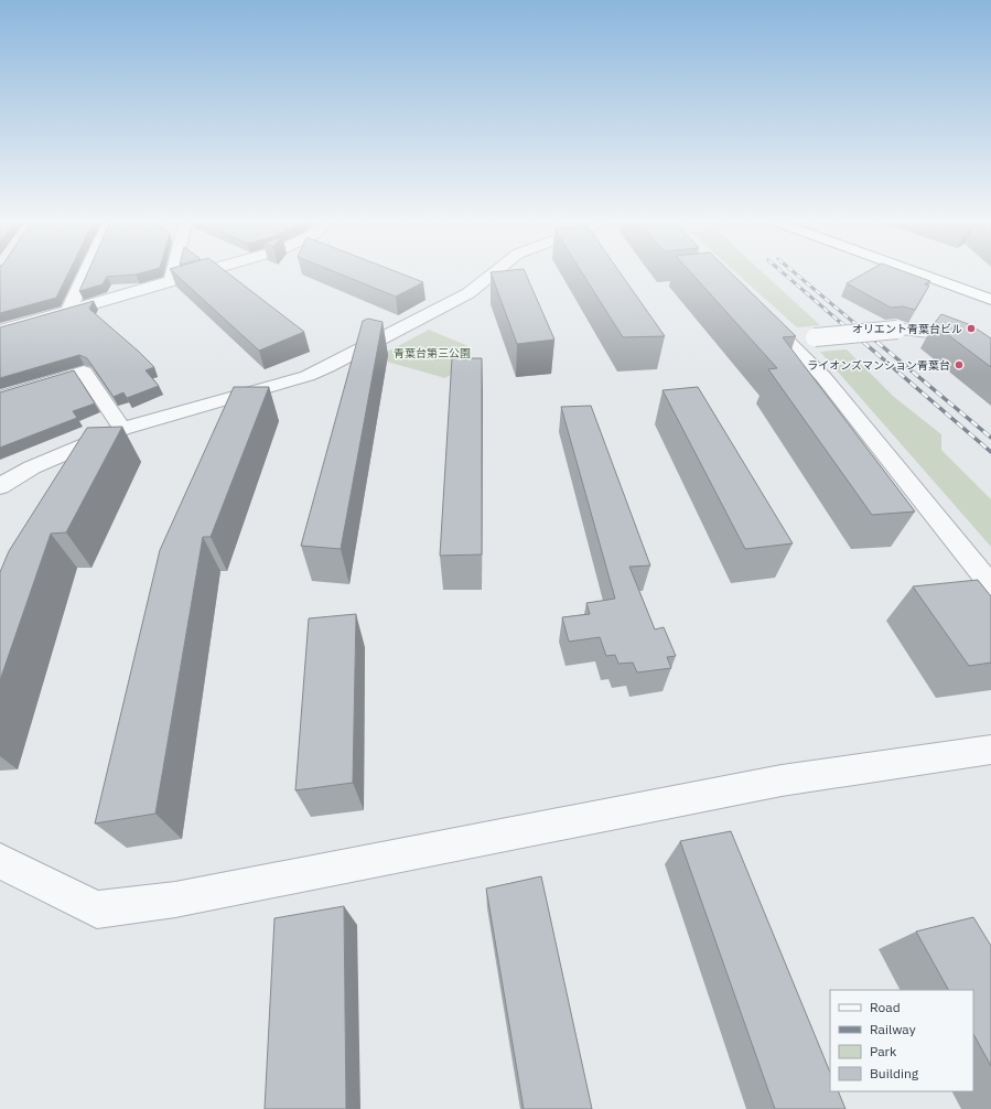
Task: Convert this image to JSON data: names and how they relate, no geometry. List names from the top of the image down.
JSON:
{
  "parks": ["青葉台第三公園"],
  "places": ["オリエント青葉台ビル", "ライオンズマンション青葉台"],
  "legend": [
    "Road",
    "Railway",
    "Park",
    "Building"
  ]
}
